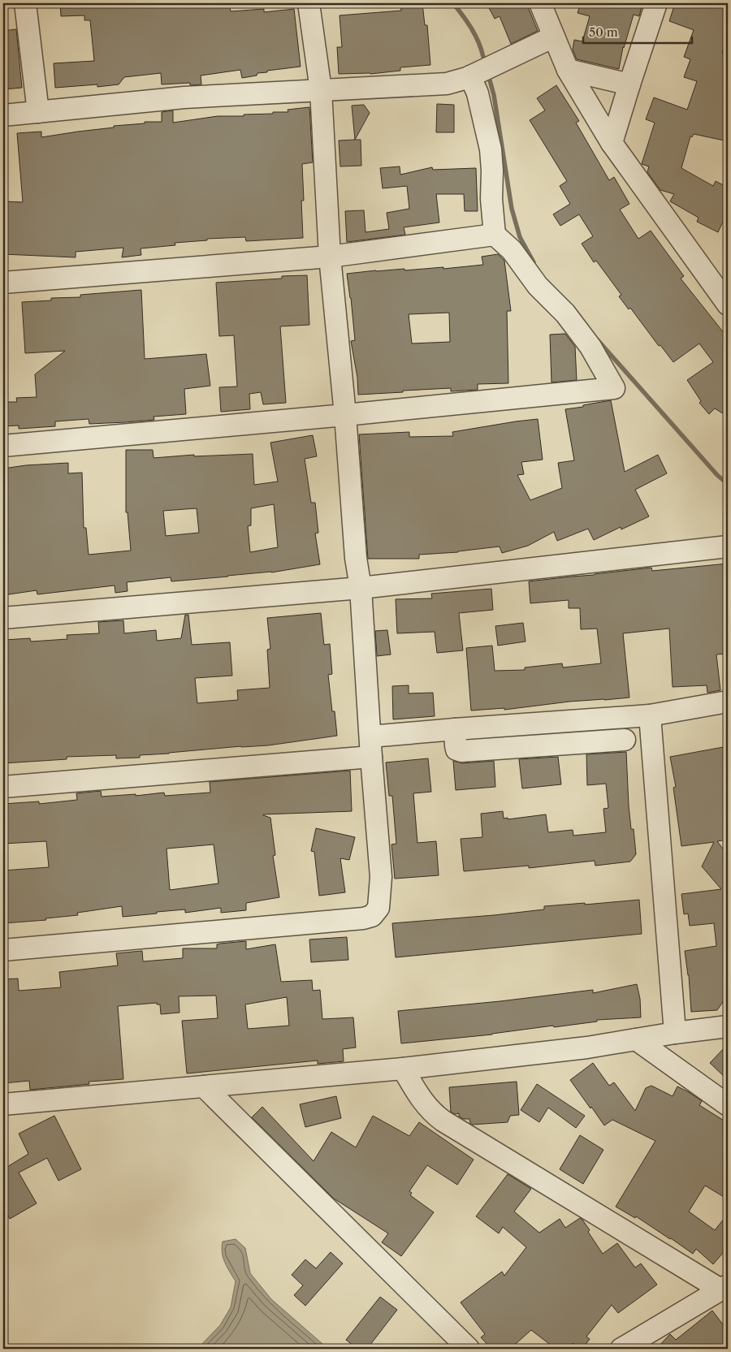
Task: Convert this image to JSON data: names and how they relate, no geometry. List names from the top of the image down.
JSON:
{
  "scale_bar": "50 m"
}
